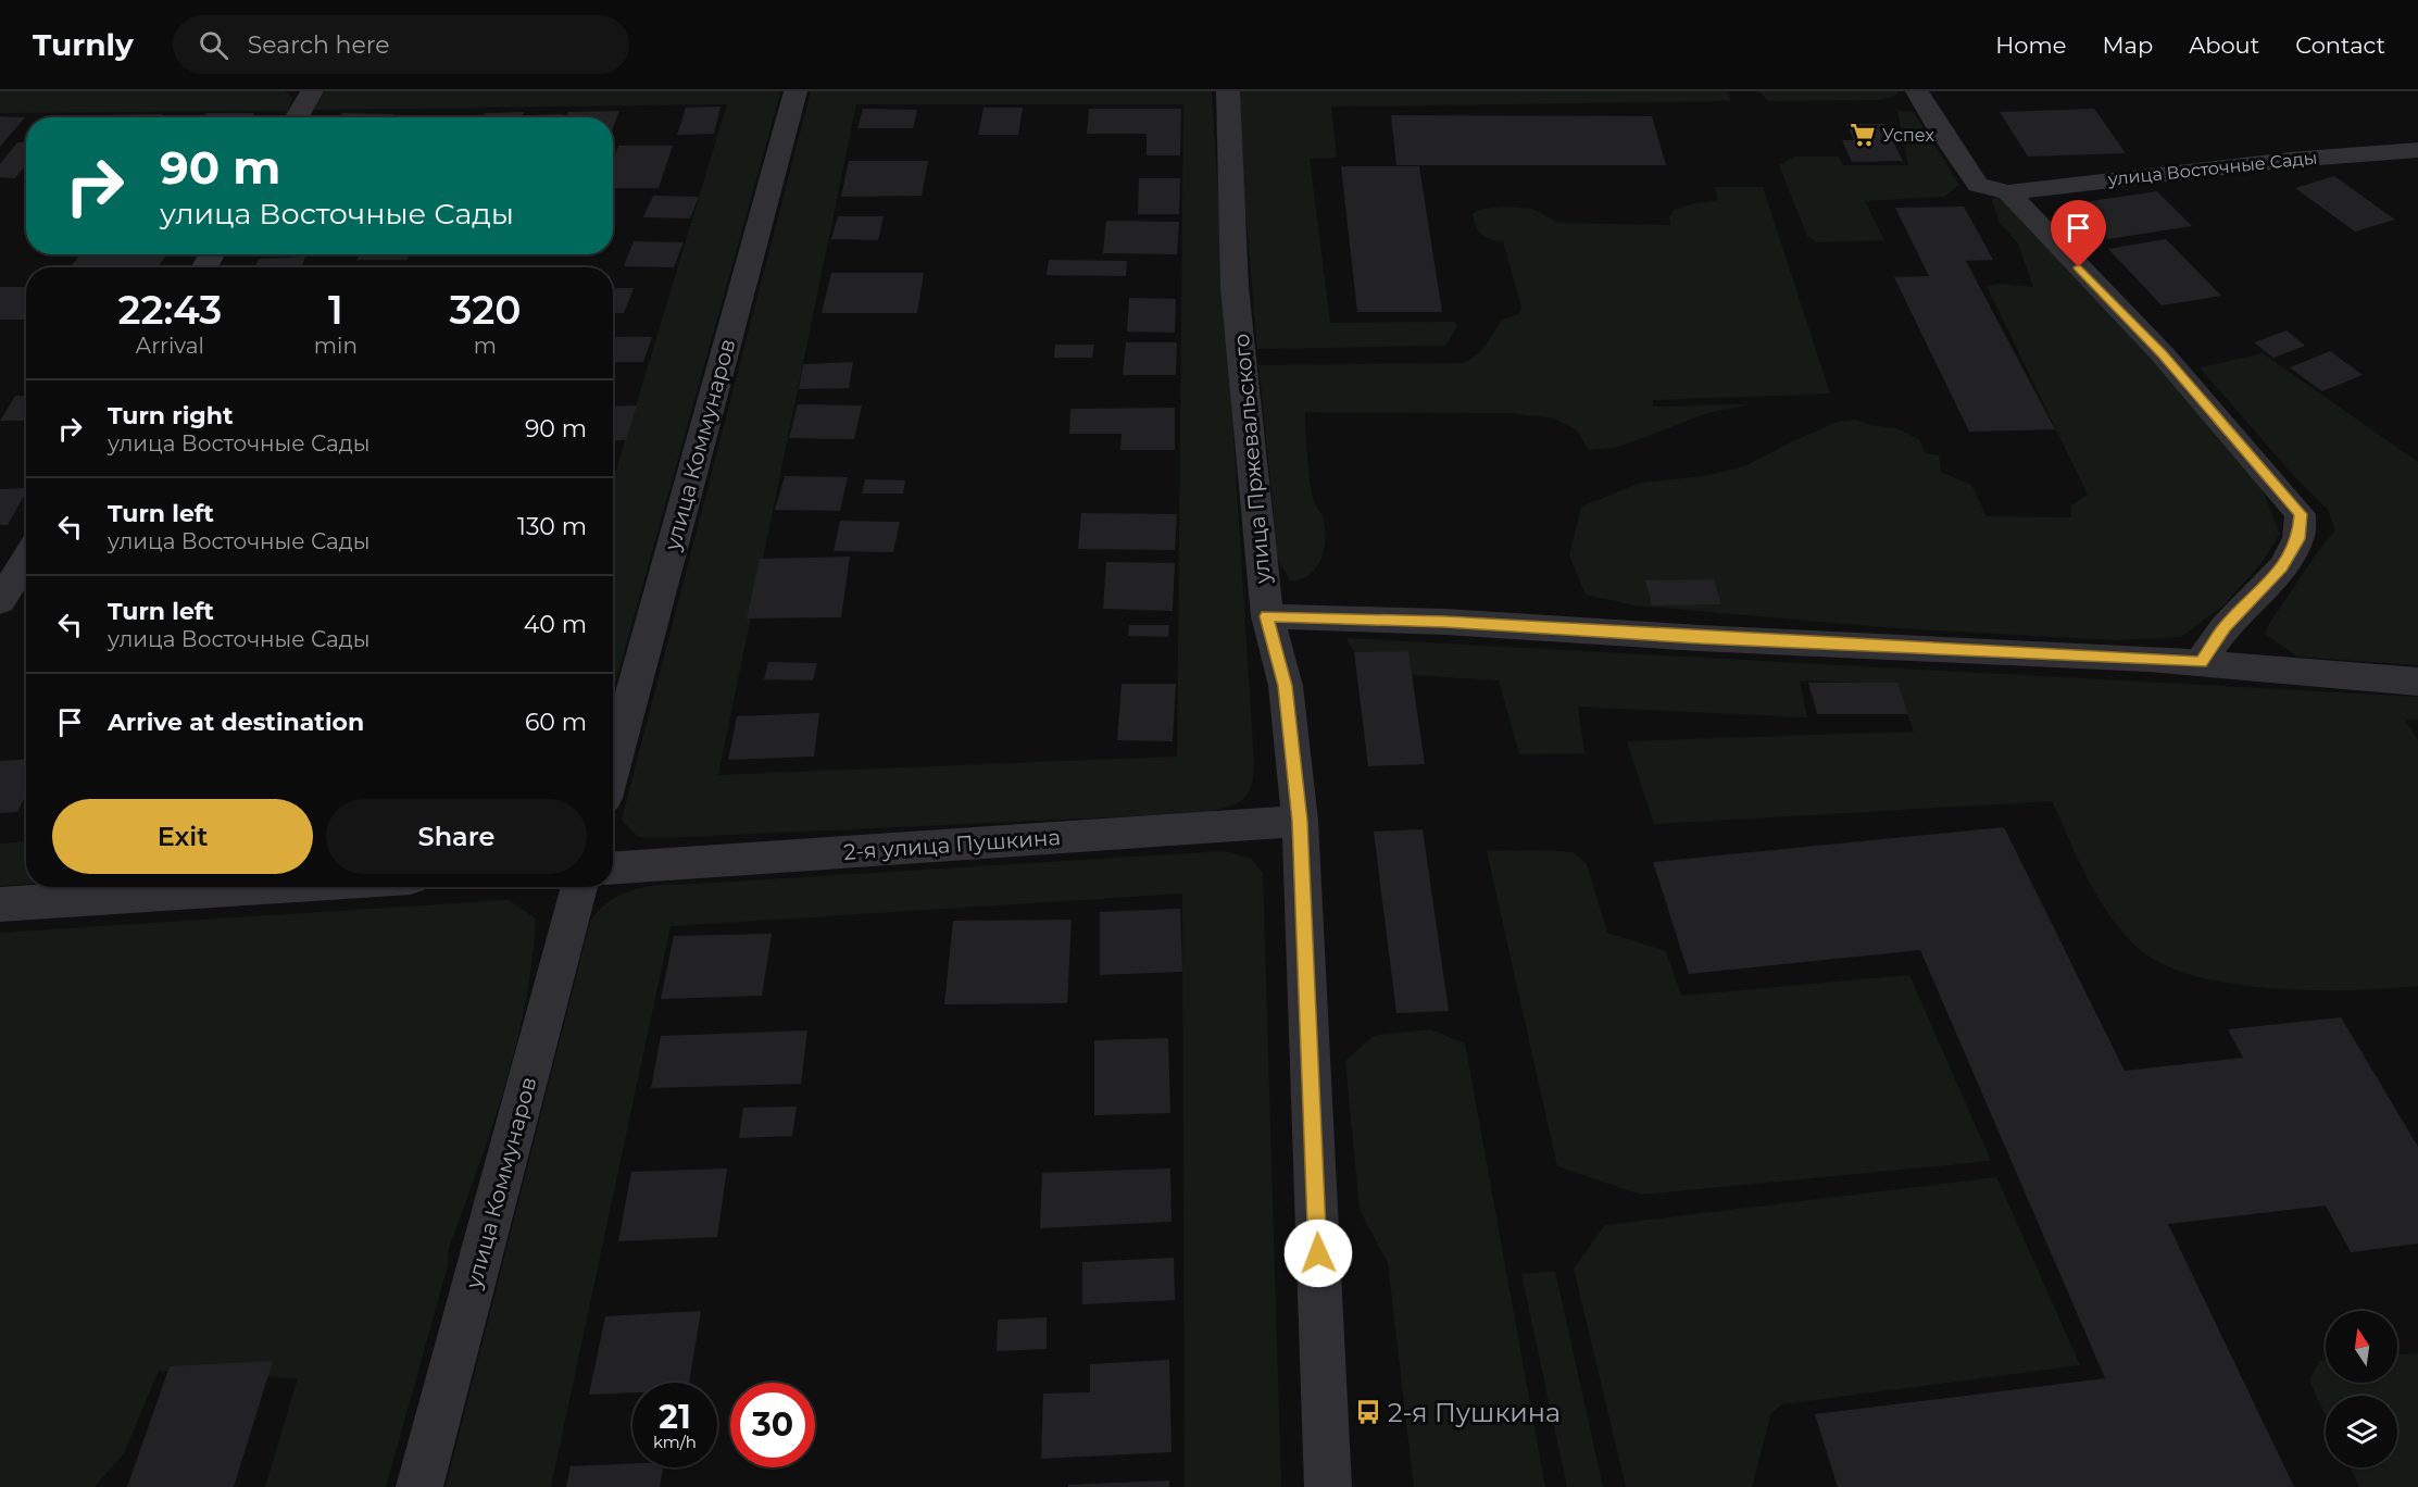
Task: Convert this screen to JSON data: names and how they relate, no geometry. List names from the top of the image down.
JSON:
{
  "streets": {
    "street": [
      "улица Восточные Сады",
      "улица Коммунаров",
      "улица Пржевальского",
      "2-я улица Пушкина"
    ]
  },
  "crossings": [
    ["улица Пржевальского", "2-я улица Пушкина"]
  ],
  "places": {
    "supermarket": ["Успех"],
    "bus stop": ["2-я Пушкина"]
  },
  "north": "top",
  "page": {
    "header": "Turnly",
    "search": "Search here",
    "nav": [
      "Home",
      "Map",
      "About",
      "Contact"
    ],
    "turn": ["90 m", "улица Восточные Сады"],
    "eta": [
      "22:43",
      "Arrival",
      "1",
      "min",
      "320",
      "m"
    ],
    "list": [
      {
        "name": "Turn right",
        "note": "улица Восточные Сады",
        "value": "90 m"
      },
      {
        "name": "Turn left",
        "note": "улица Восточные Сады",
        "value": "130 m"
      },
      {
        "name": "Turn left",
        "note": "улица Восточные Сады",
        "value": "40 m"
      },
      {
        "name": "Arrive at destination",
        "value": "60 m"
      }
    ],
    "buttons": ["Exit", "Share"],
    "speed": "21 km/h",
    "limit": "30"
  }
}
